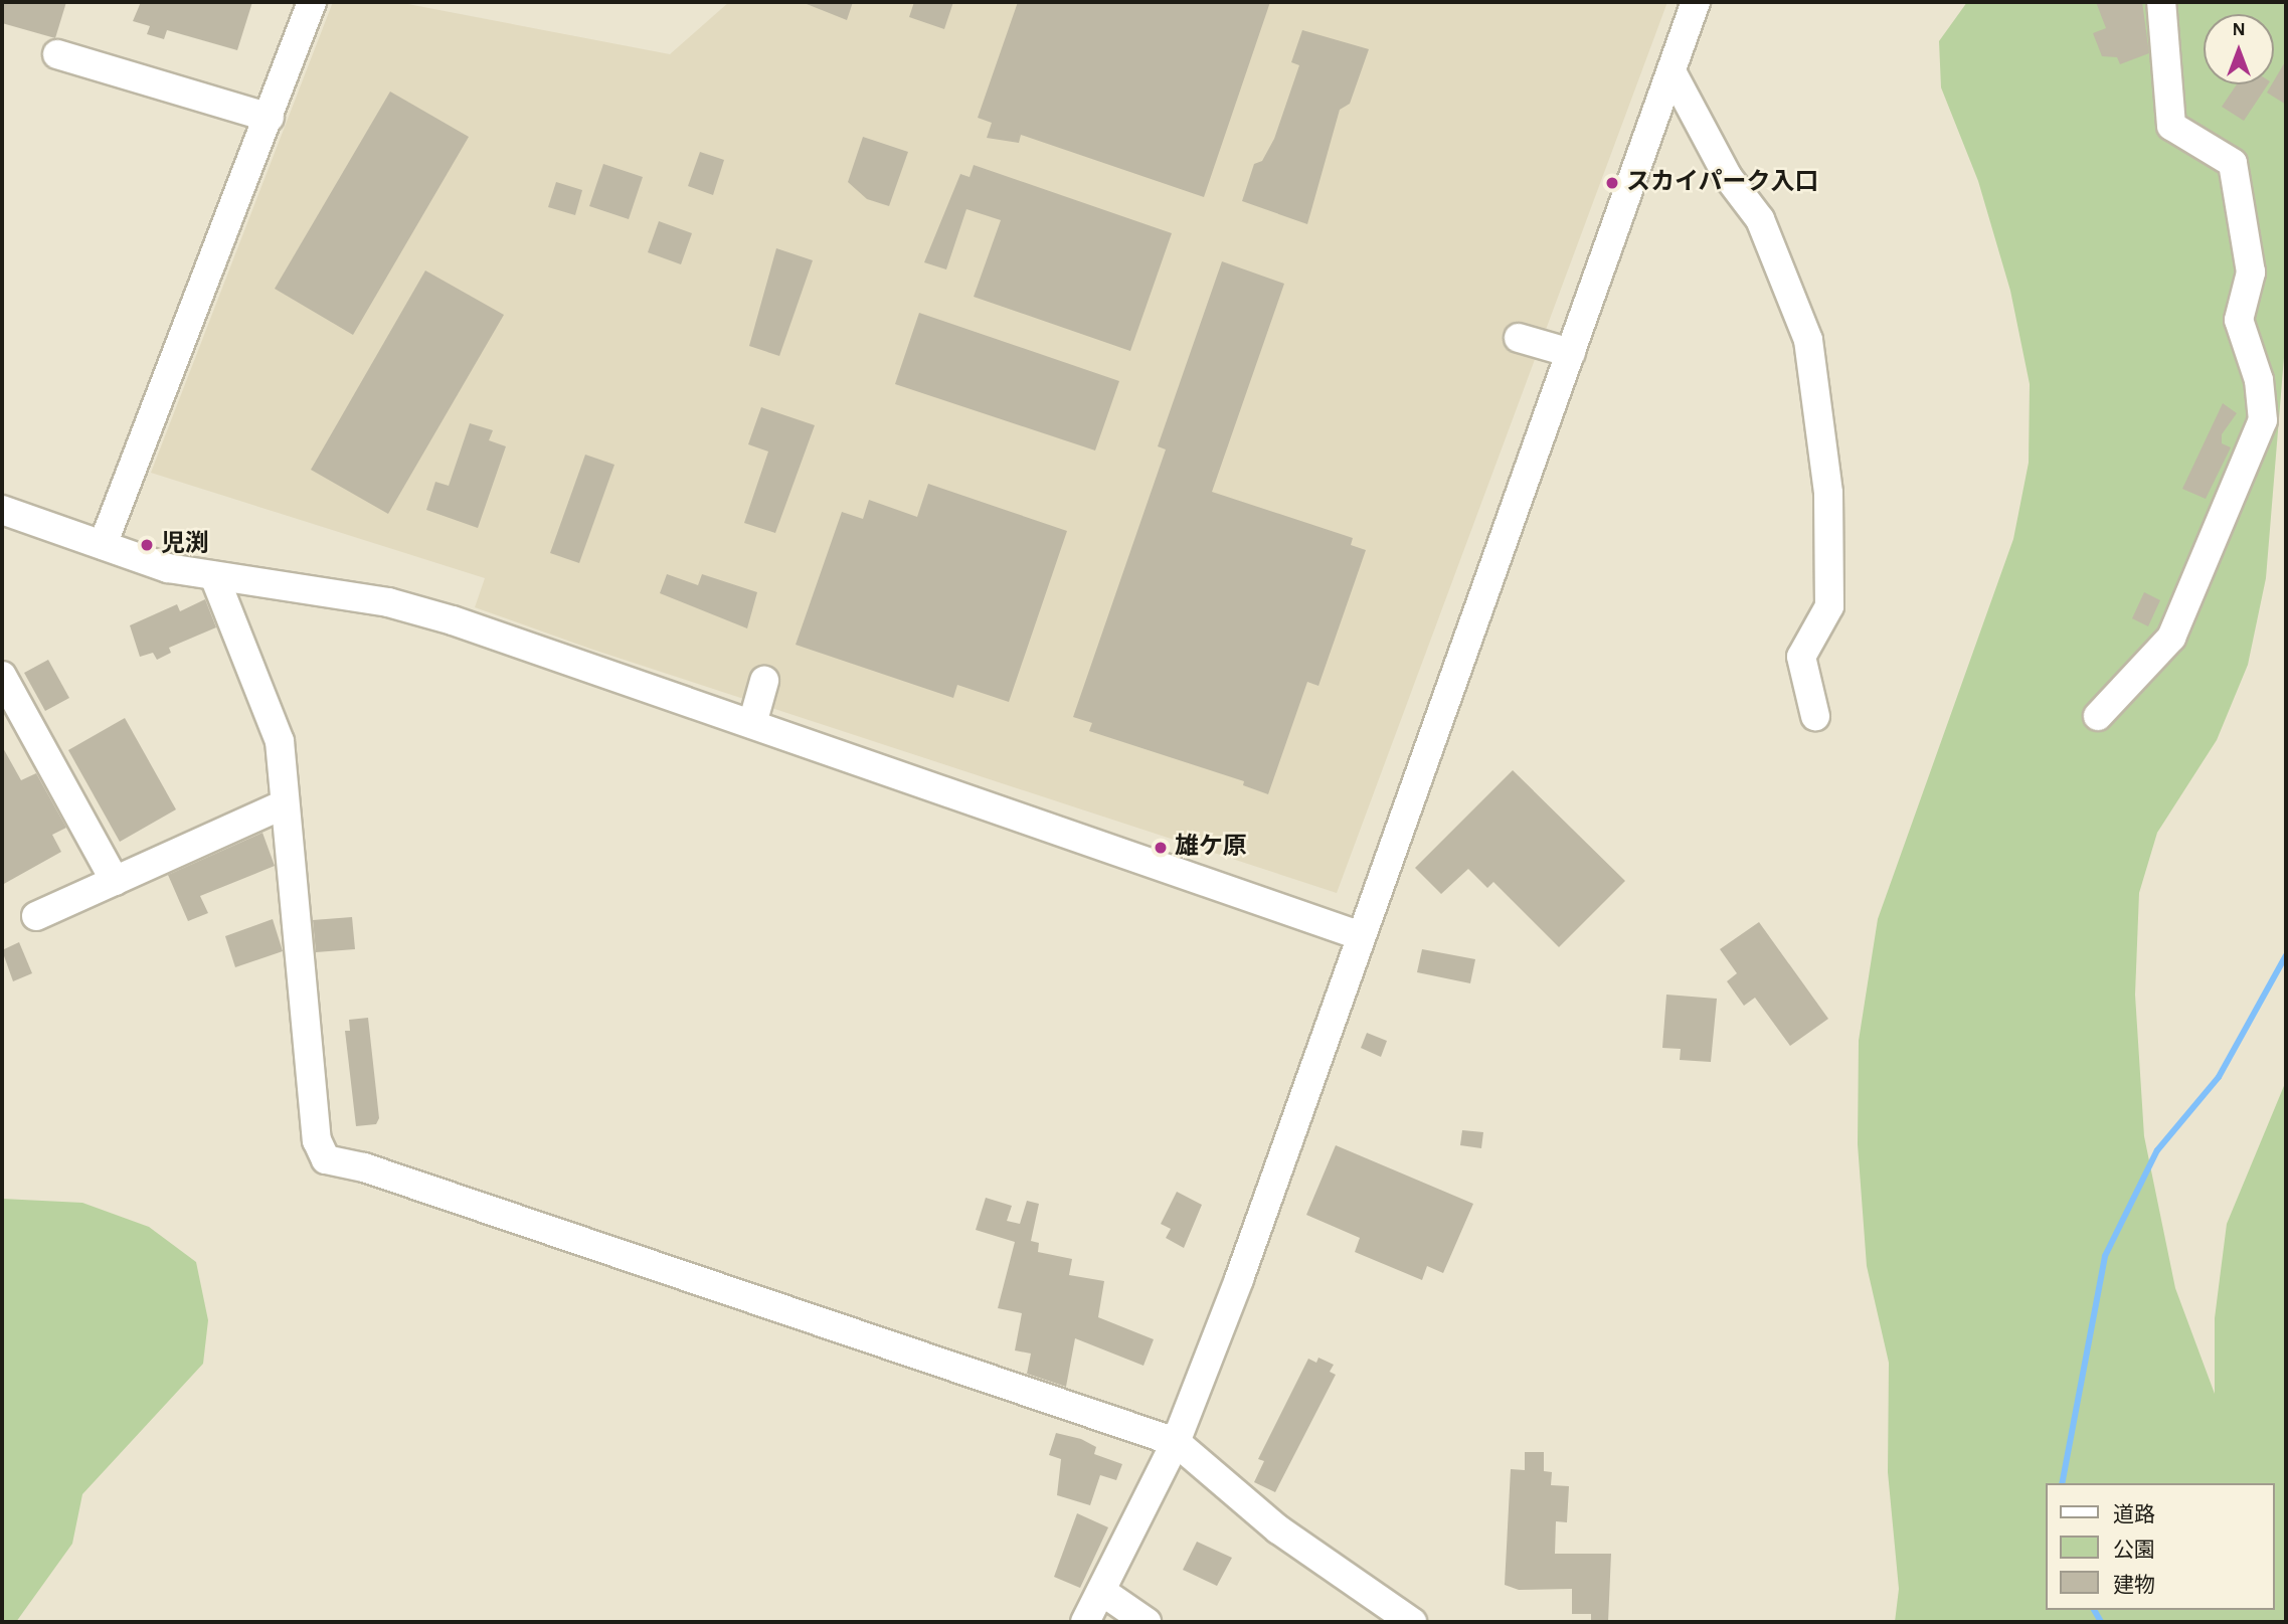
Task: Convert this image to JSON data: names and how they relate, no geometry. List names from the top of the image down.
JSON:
{
  "places": ["スカイパーク入口", "児渕", "雄ケ原"],
  "legend": ["道路", "公園", "建物"],
  "north": "top"
}
